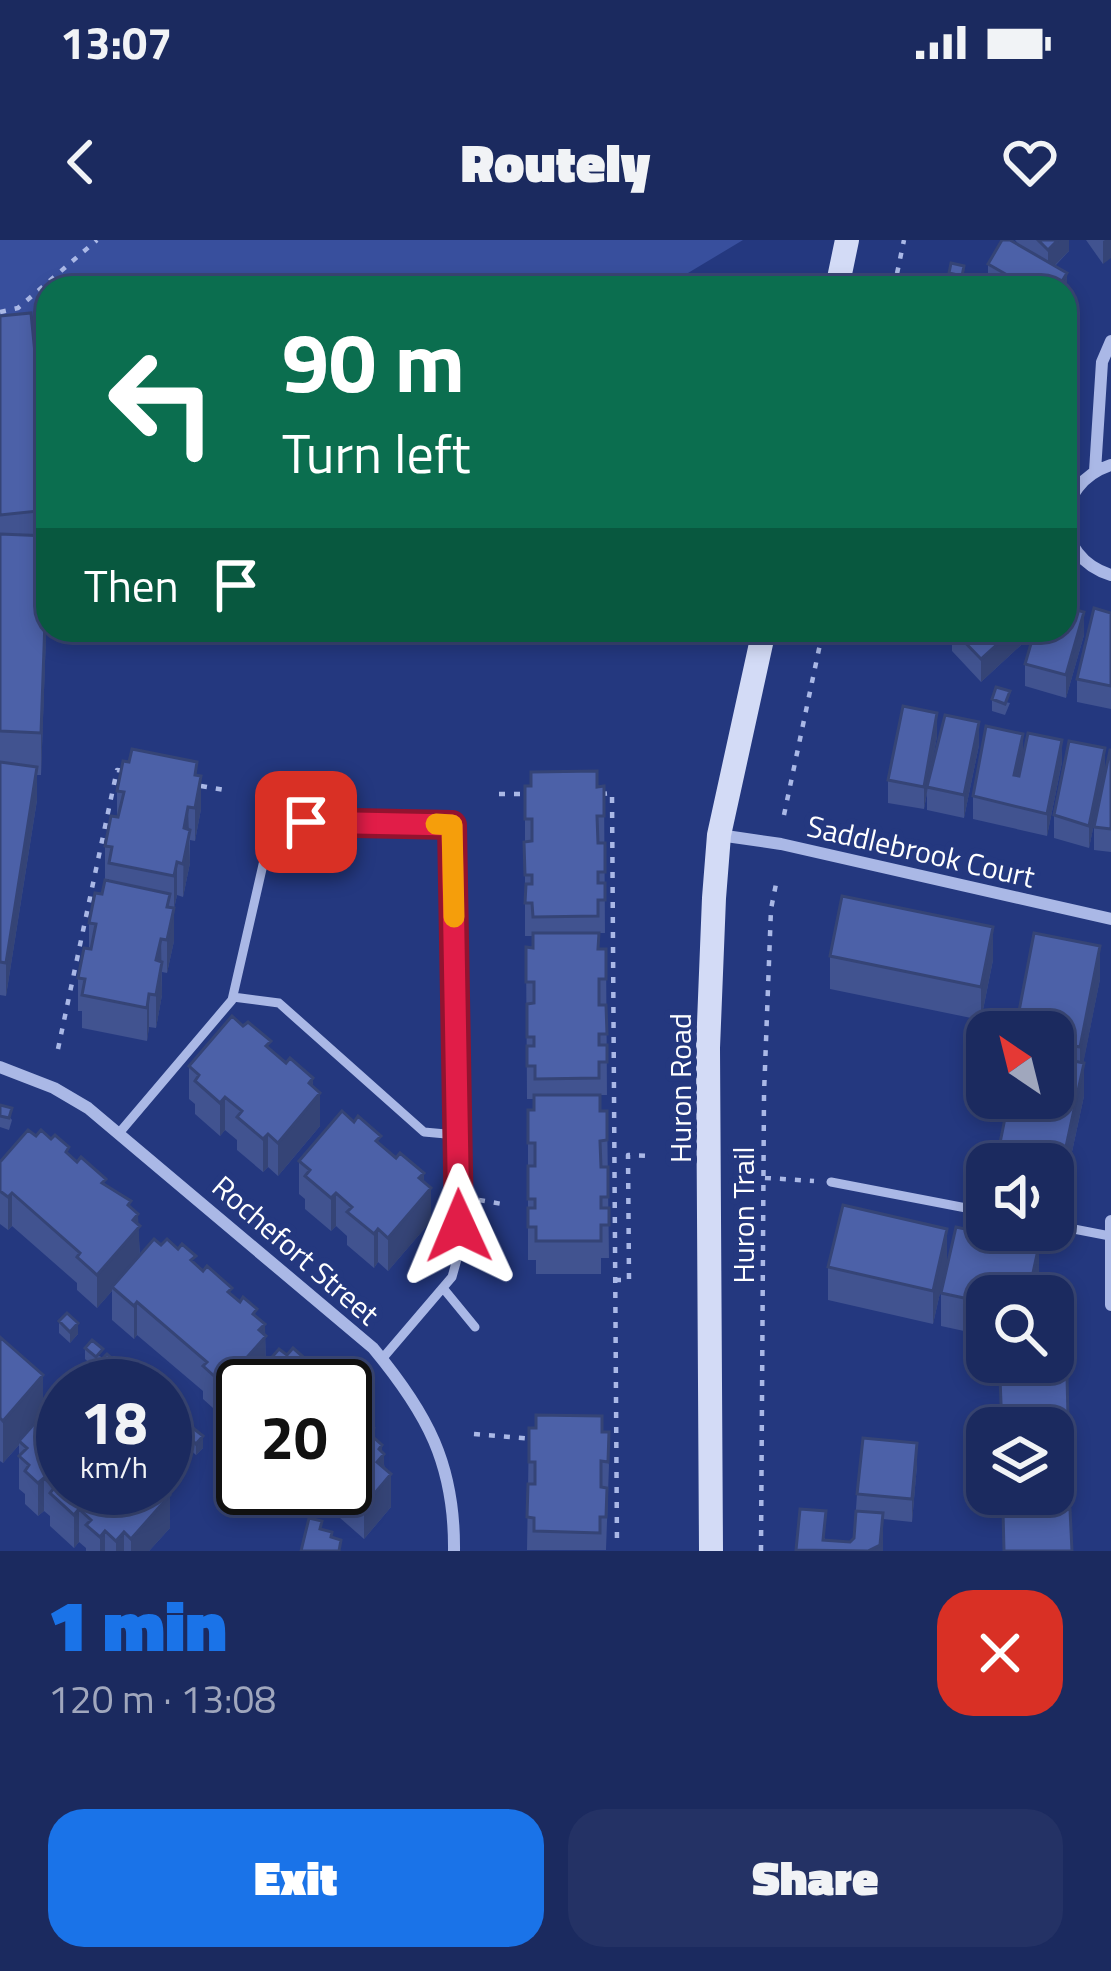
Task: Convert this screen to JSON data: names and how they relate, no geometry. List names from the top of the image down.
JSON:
{
  "streets": {
    "main road": ["Huron Road"],
    "street": ["Saddlebrook Court", "Rochefort Street"],
    "path": ["Huron Trail"]
  },
  "crossings": [
    ["Saddlebrook Court", "Huron Road"]
  ],
  "north": "top left",
  "page": {
    "status": "13:07",
    "header": "Routely",
    "turn": ["90 m", "Turn left"],
    "then": "Then",
    "speed": "18 km/h",
    "limit": "20",
    "heading": ["1 min", "120 m · 13:08"],
    "buttons": ["Exit", "Share"]
  }
}
